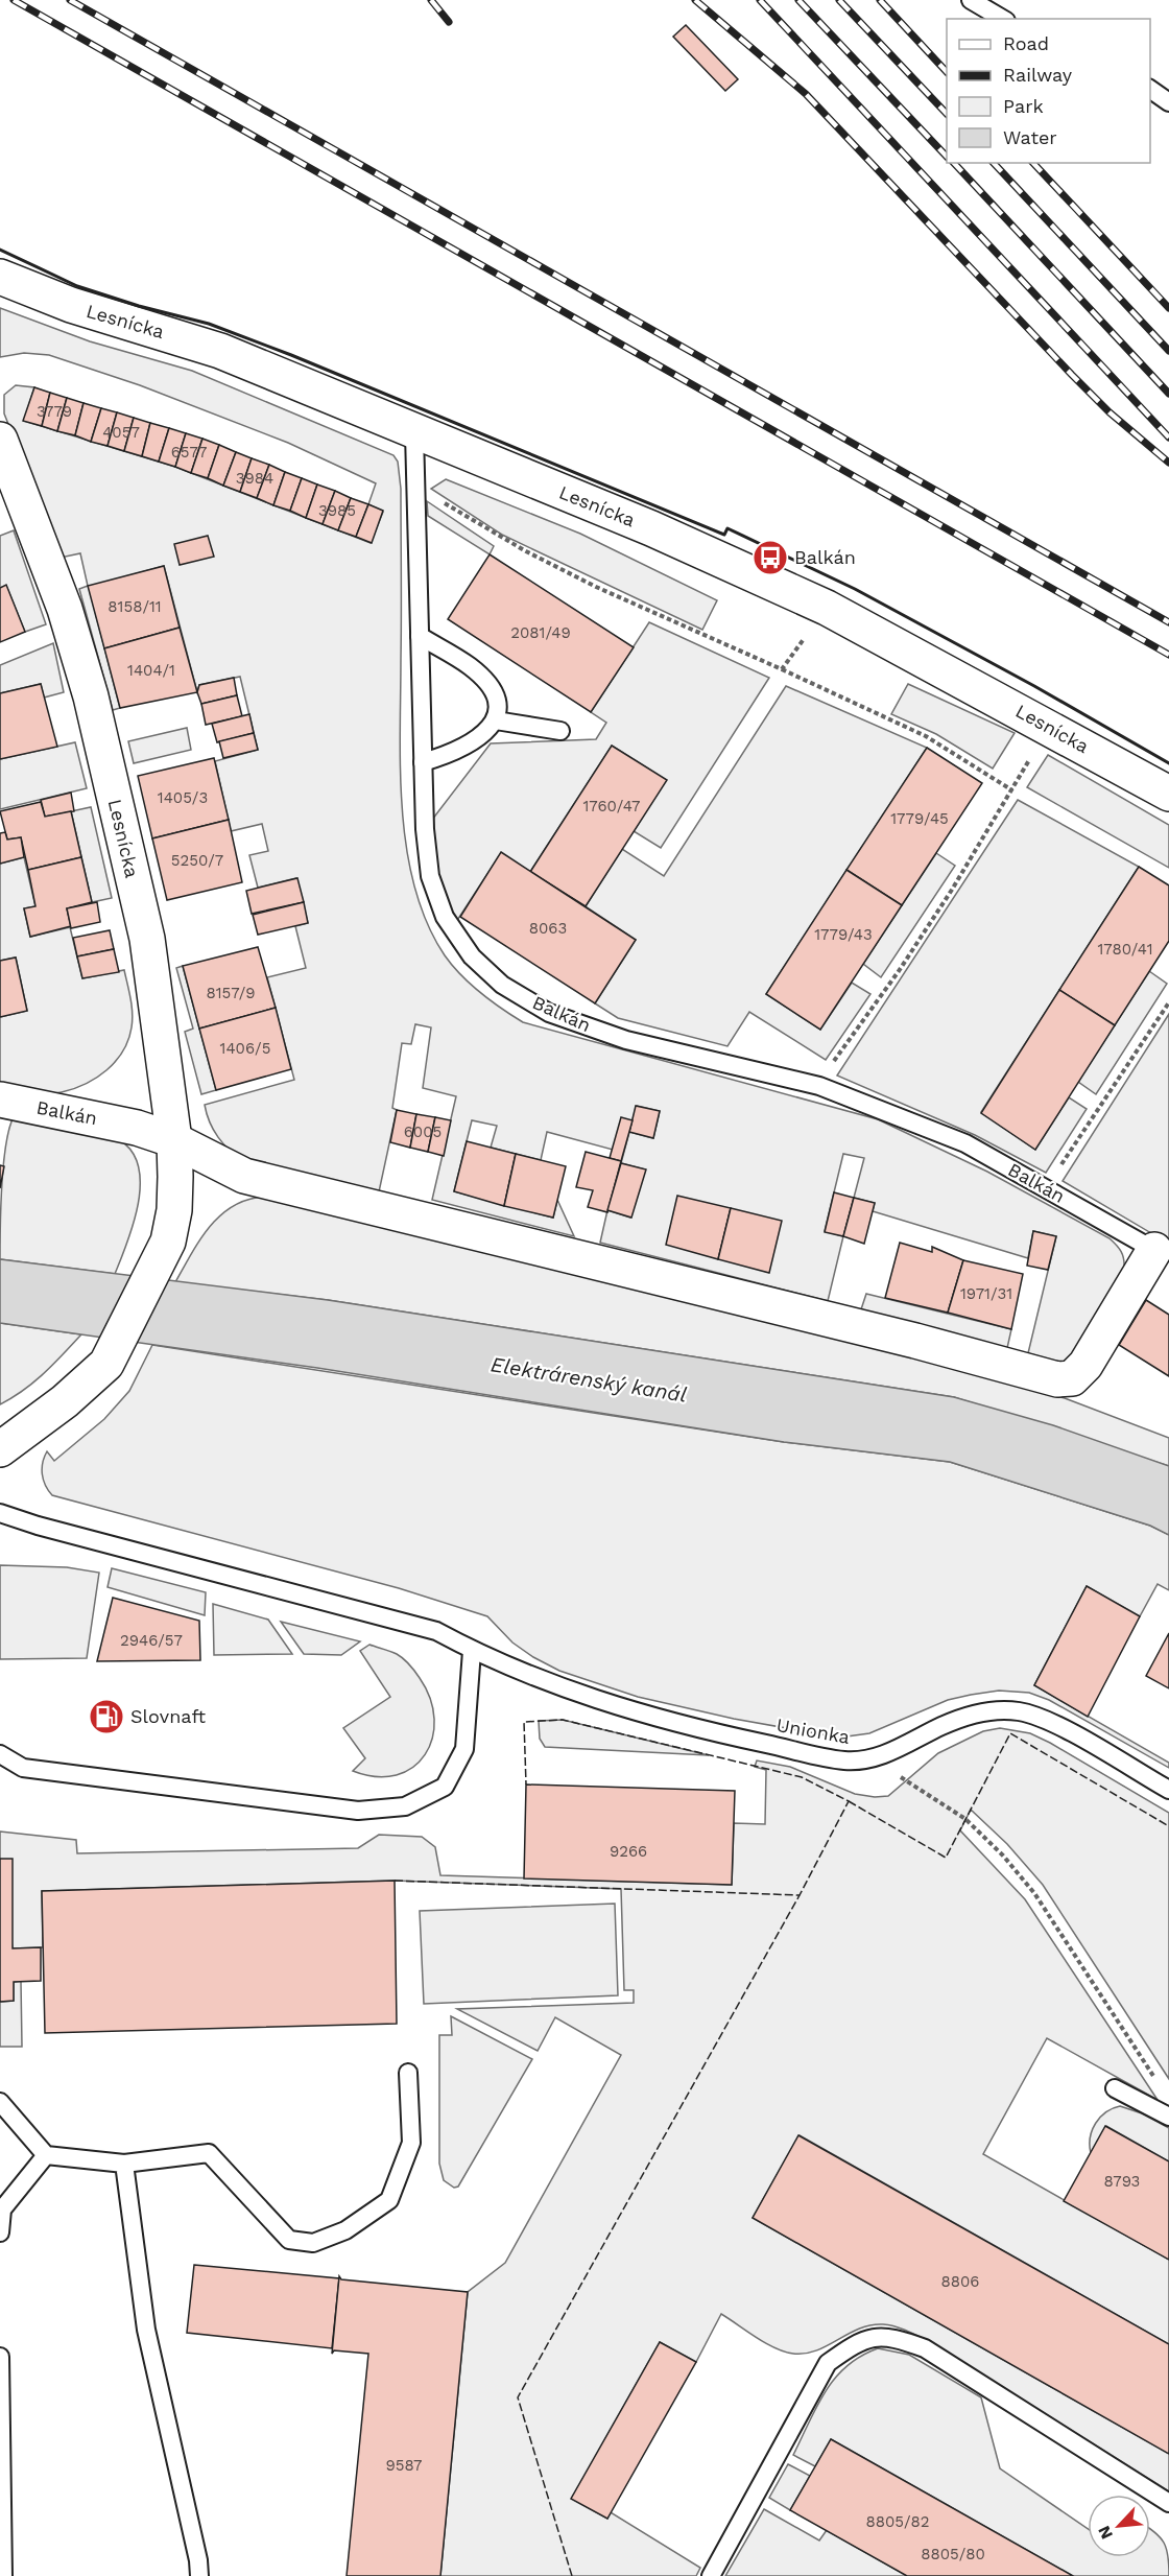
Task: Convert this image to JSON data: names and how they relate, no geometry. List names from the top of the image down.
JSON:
{
  "streets": {
    "street": ["Lesnícka", "Balkán"],
    "lane": ["Unionka"]
  },
  "crossings": [
    ["Lesnícka", "Balkán"]
  ],
  "water": ["Elektrárenský kanál"],
  "places": {
    "bus stop": ["Balkán"],
    "fuel station": ["Slovnaft"]
  },
  "house_numbers": [
    "3779",
    "4057",
    "6577",
    "3984",
    "3985",
    "8158/11",
    "2081/49",
    "1404/1",
    "1405/3",
    "1760/47",
    "1779/45",
    "5250/7",
    "8063",
    "1779/43",
    "1780/41",
    "8157/9",
    "1406/5",
    "6005",
    "1971/31",
    "2946/57",
    "9266",
    "8793",
    "8806",
    "9587",
    "8805/82",
    "8805/80"
  ],
  "legend": [
    "Road",
    "Railway",
    "Park",
    "Water"
  ],
  "north": "bottom left"
}
